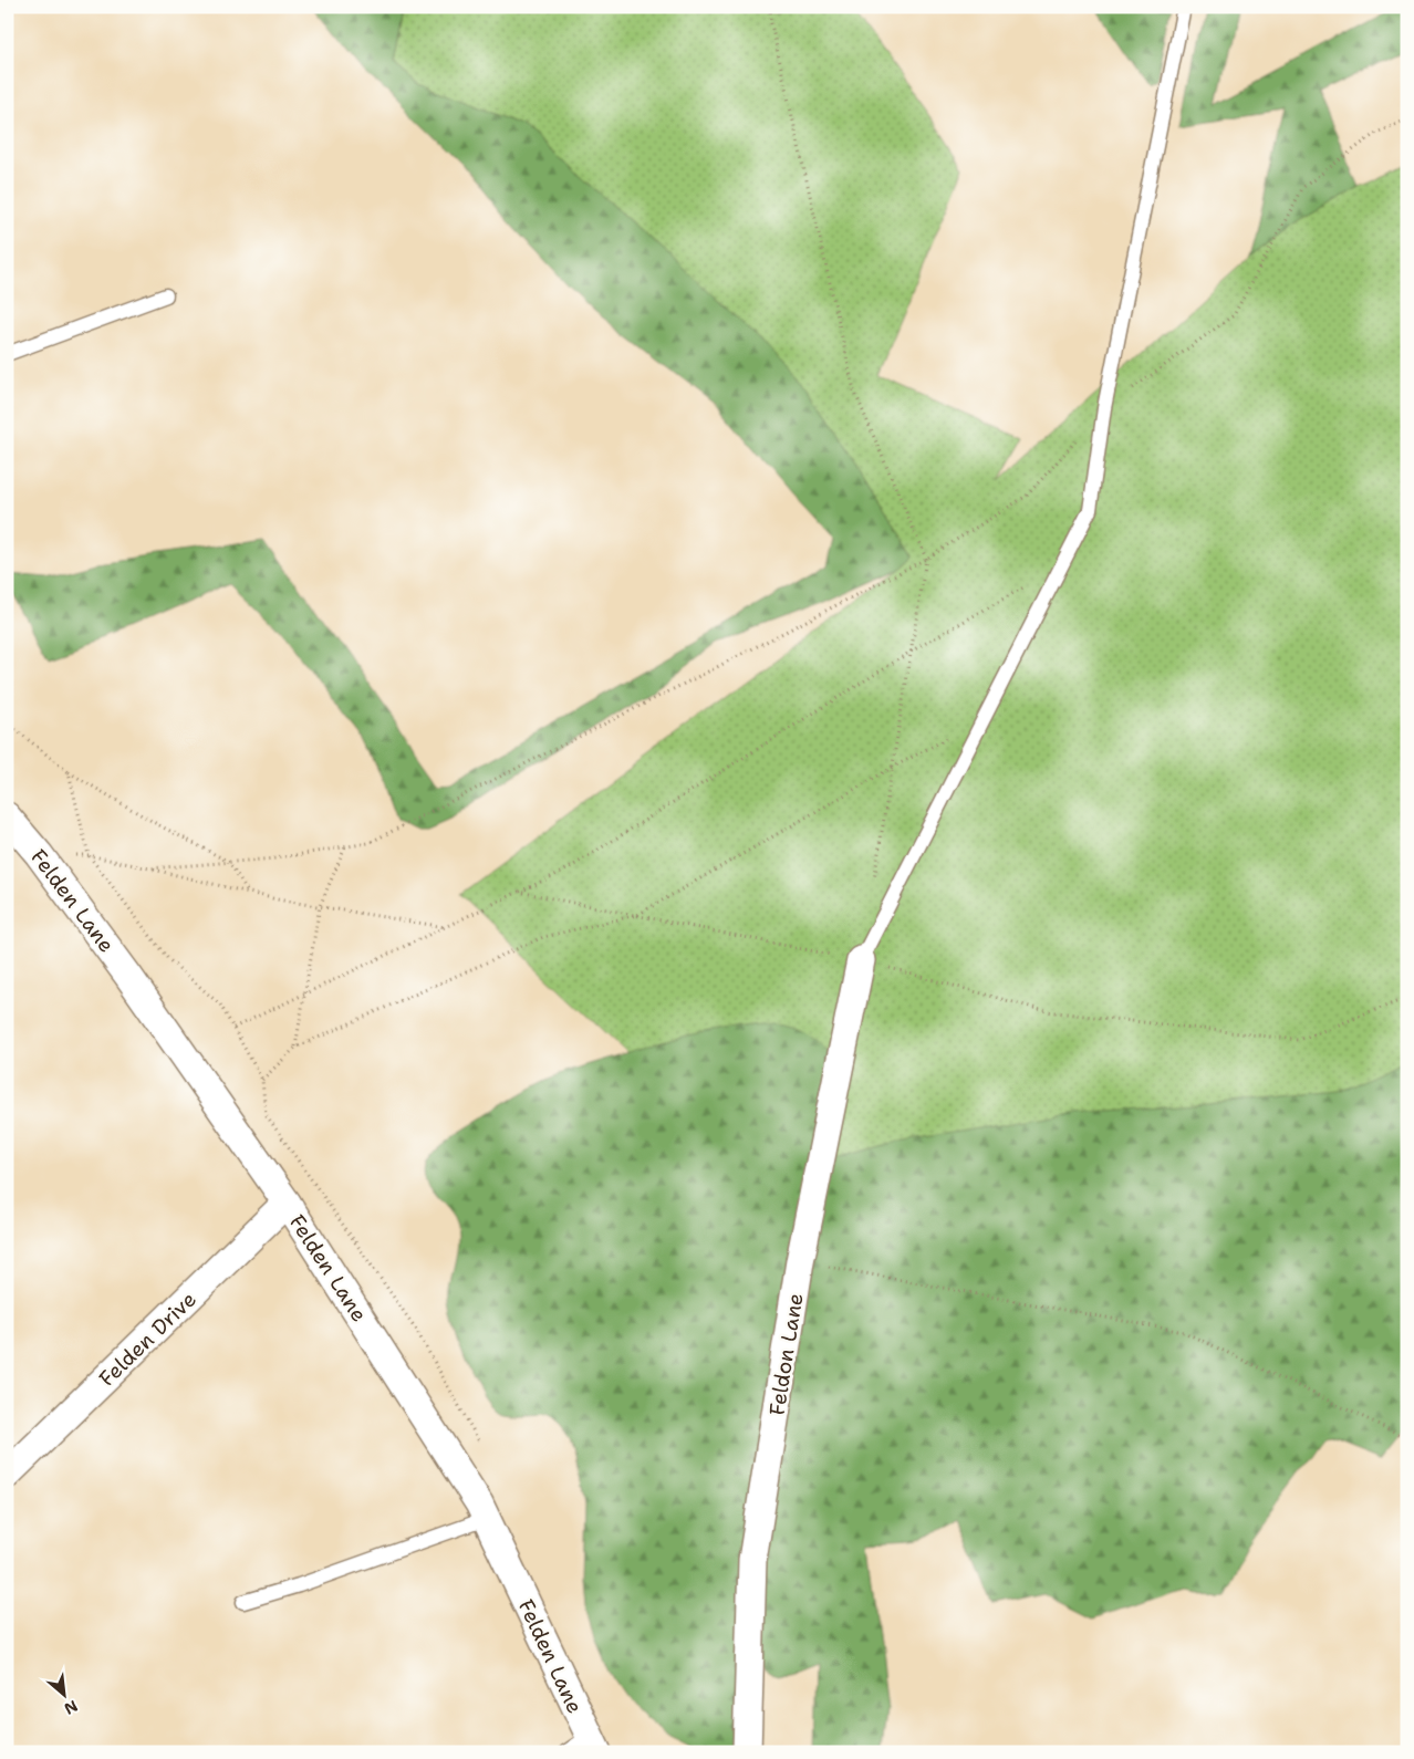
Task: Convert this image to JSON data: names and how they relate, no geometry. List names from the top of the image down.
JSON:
{
  "streets": {
    "street": ["Felden Lane", "Felden Drive", "Feldon Lane"]
  },
  "crossings": [
    ["Felden Lane", "Felden Drive"]
  ],
  "north": "bottom right"
}
